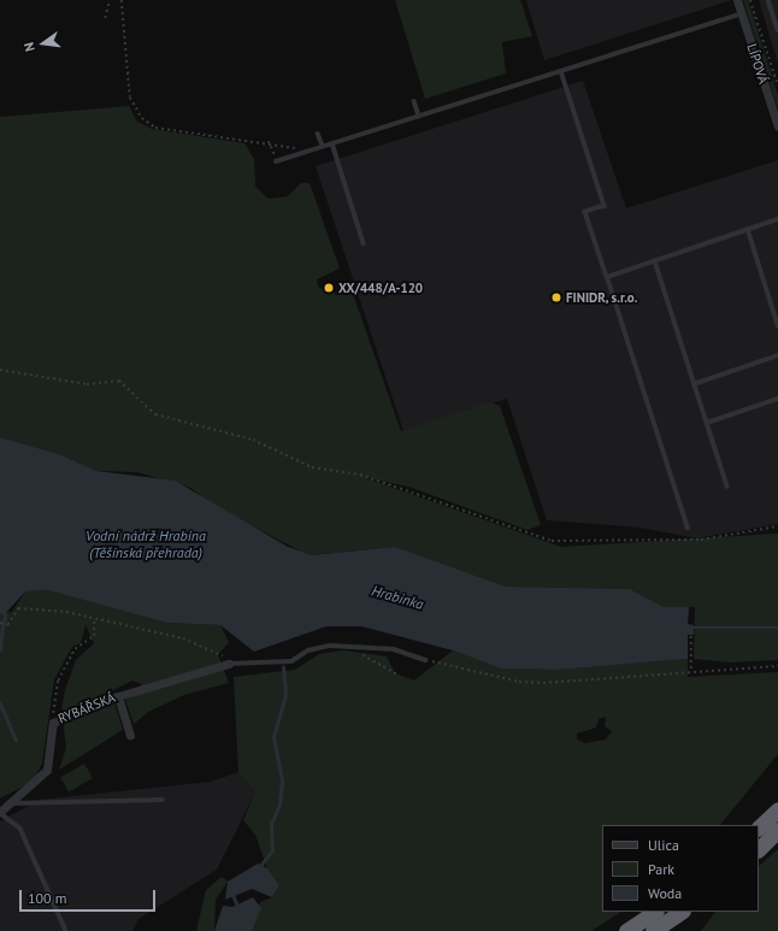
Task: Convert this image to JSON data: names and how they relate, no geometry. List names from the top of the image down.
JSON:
{
  "streets": {
    "street": ["LÍPOVÁ", "RYBÁŘSKÁ"]
  },
  "water": ["Vodní nádrž Hrabina (Těšínská přehrada)", "Hrabinka"],
  "places": ["XX/448/A-120", "FINIDR, s.r.o."],
  "legend": ["Ulica", "Park", "Woda"],
  "scale_bar": "100 m",
  "north": "left"
}
